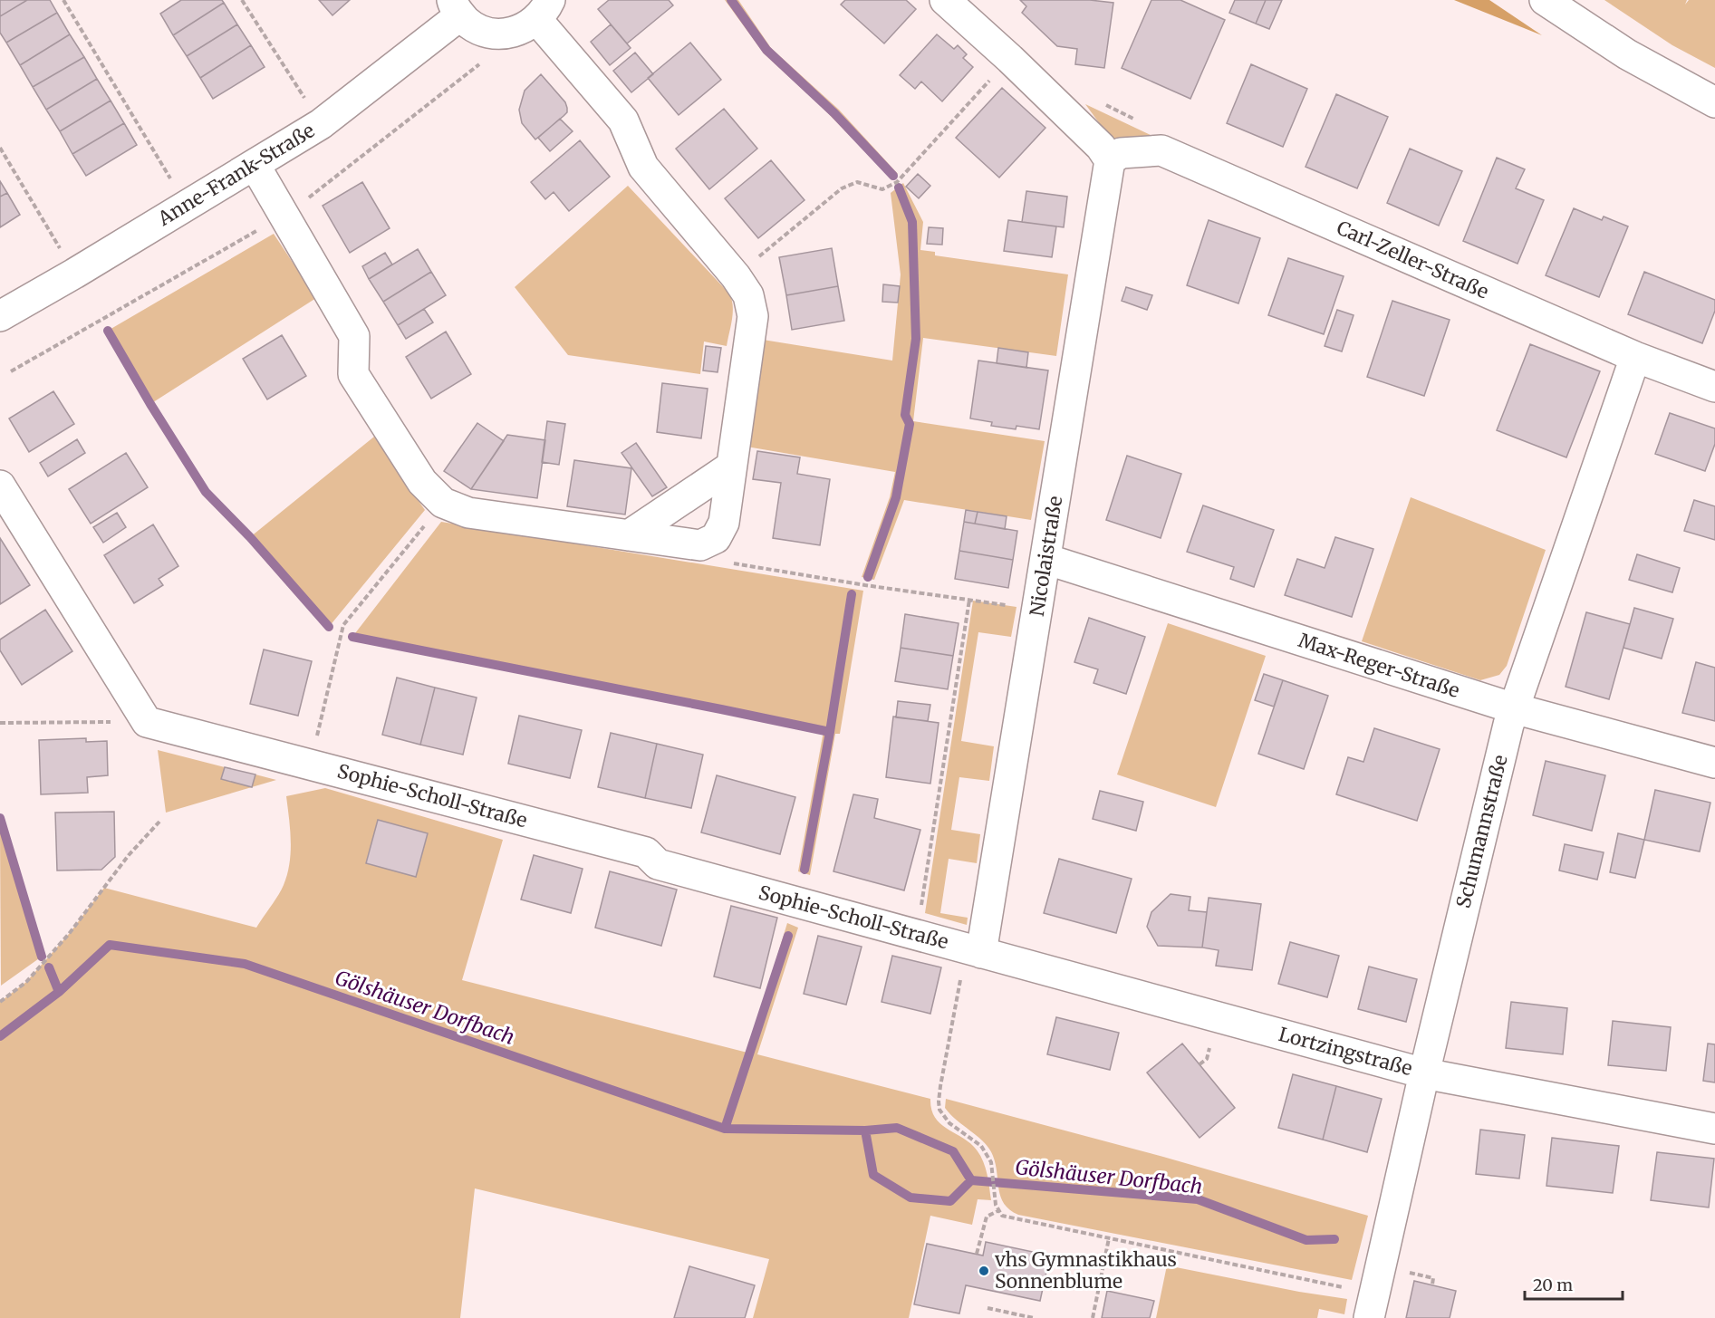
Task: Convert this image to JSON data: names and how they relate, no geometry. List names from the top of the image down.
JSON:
{
  "streets": {
    "street": [
      "Anne-Frank-Straße",
      "Carl-Zeller-Straße",
      "Nicolaistraße",
      "Max-Reger-Straße",
      "Sophie-Scholl-Straße",
      "Schumannstraße",
      "Lortzingstraße"
    ]
  },
  "crossings": [
    ["Carl-Zeller-Straße", "Nicolaistraße"],
    ["Carl-Zeller-Straße", "Schumannstraße"],
    ["Nicolaistraße", "Max-Reger-Straße"],
    ["Nicolaistraße", "Sophie-Scholl-Straße"],
    ["Nicolaistraße", "Lortzingstraße"],
    ["Max-Reger-Straße", "Schumannstraße"],
    ["Sophie-Scholl-Straße", "Lortzingstraße"],
    ["Schumannstraße", "Lortzingstraße"]
  ],
  "water": ["Gölshäuser Dorfbach"],
  "places": ["vhs Gymnastikhaus Sonnenblume"],
  "scale_bar": "20 m"
}
